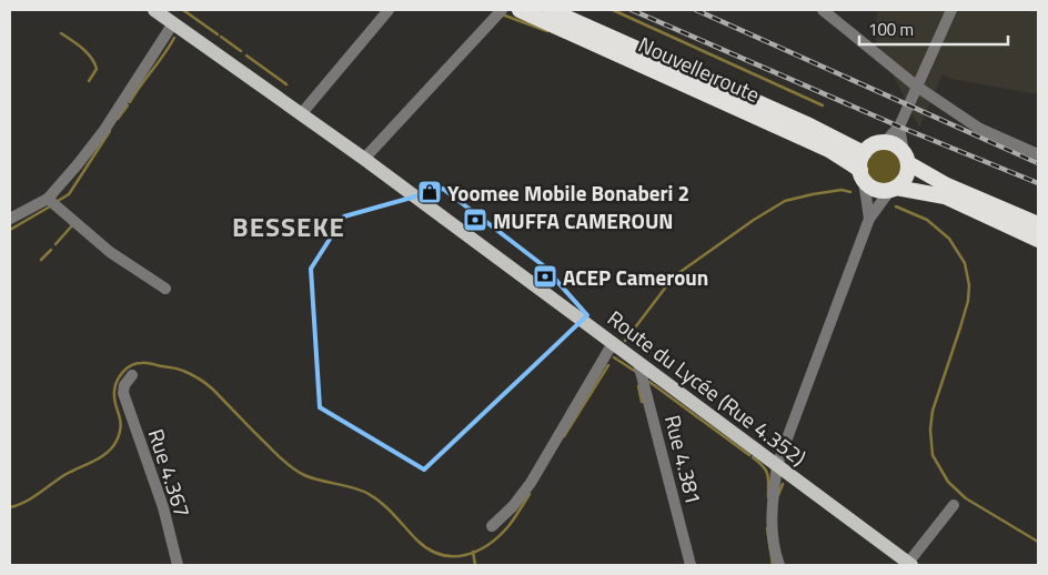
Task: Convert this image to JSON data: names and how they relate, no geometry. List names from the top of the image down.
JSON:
{
  "streets": {
    "highway": ["Nouvelle route"],
    "main road": ["Route du Lycée (Rue 4.352)"],
    "street": ["Rue 4.381", "Rue 4.367"]
  },
  "crossings": [
    ["Route du Lycée (Rue 4.352)", "Rue 4.381"]
  ],
  "districts": ["BESSEKE"],
  "places": {
    "shop": ["Yoomee Mobile Bonaberi 2"],
    "bank": ["MUFFA CAMEROUN", "ACEP Cameroun"]
  },
  "scale_bar": "100 m"
}
